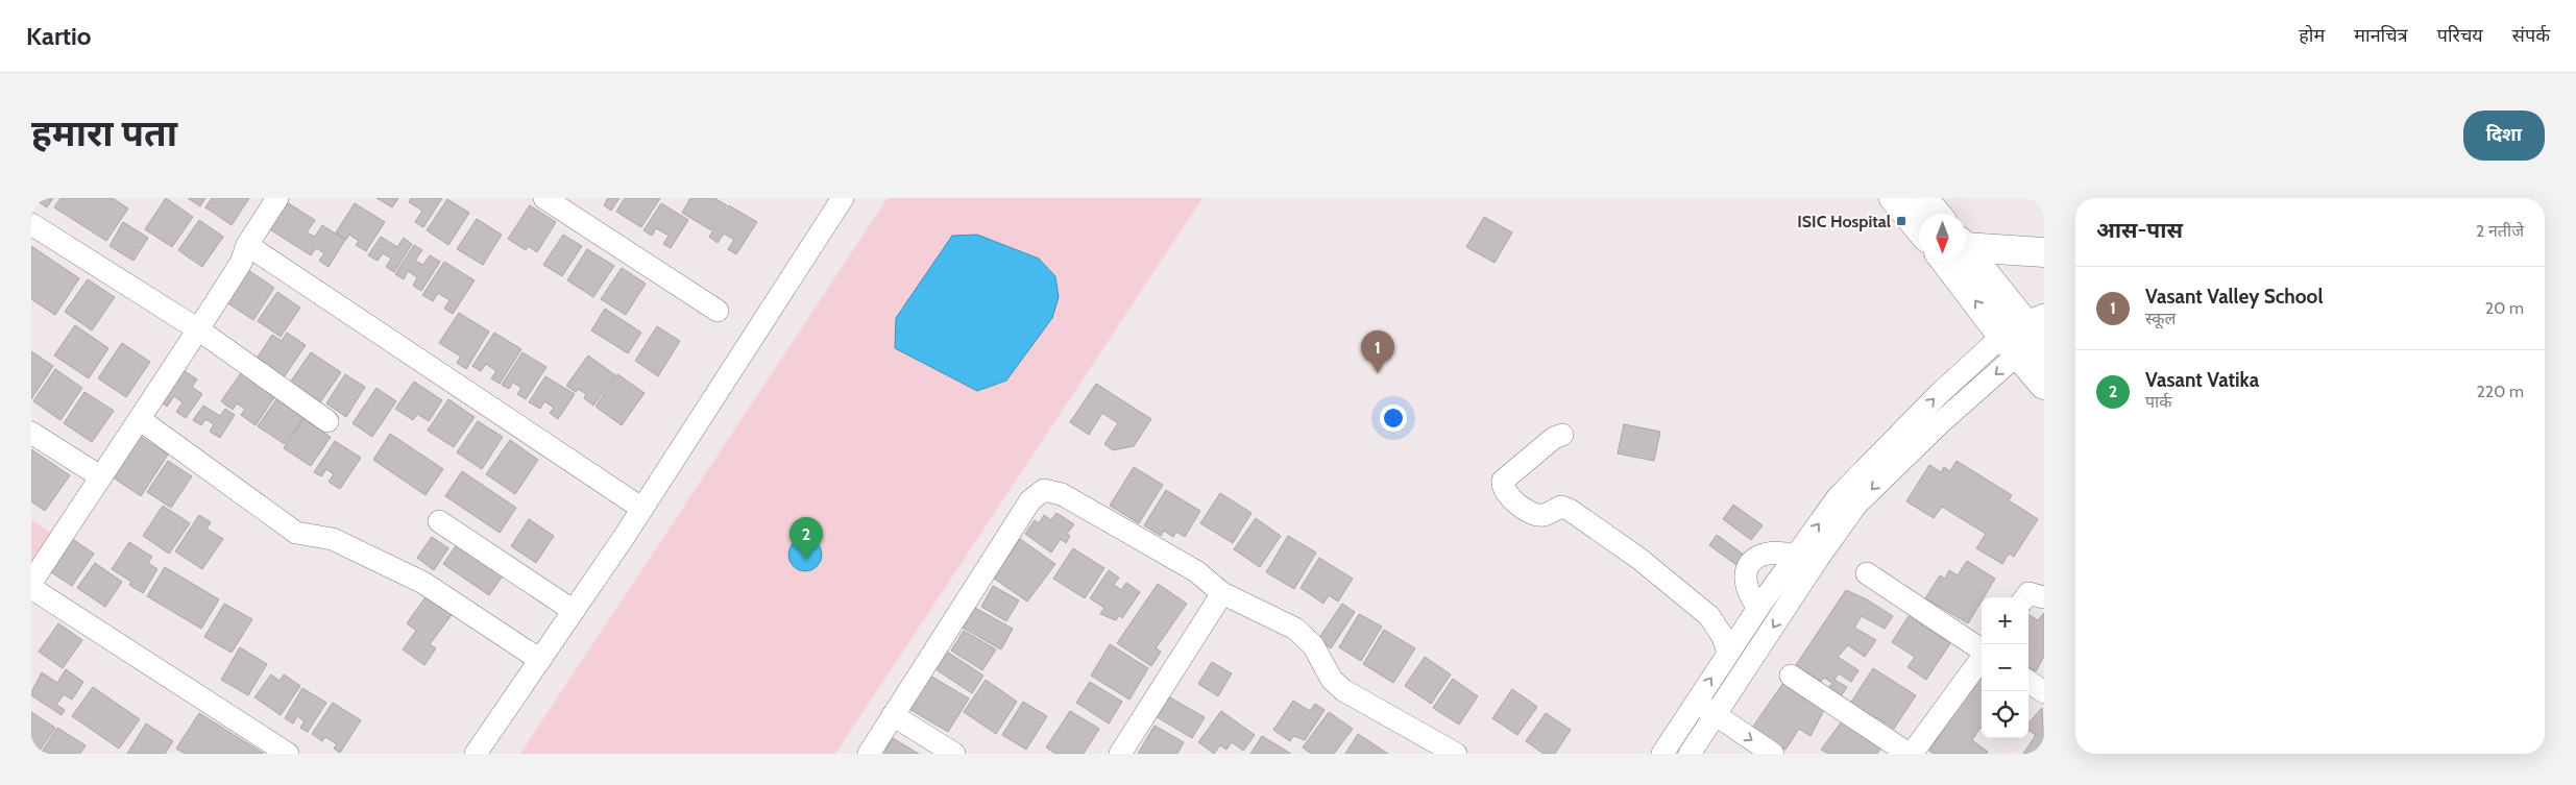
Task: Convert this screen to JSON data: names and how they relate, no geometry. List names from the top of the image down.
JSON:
{
  "places": {
    "transit": ["ISIC Hospital"]
  },
  "north": "bottom",
  "page": {
    "header": "Kartio",
    "nav": [
      "होम",
      "मानचित्र",
      "परिचय",
      "संपर्क"
    ],
    "title": "हमारा पता",
    "buttons": "दिशा",
    "heading": ["आस-पास", "2 नतीजे"],
    "list": [
      {
        "mark": "1",
        "name": "Vasant Valley School",
        "note": "स्कूल",
        "value": "20 m"
      },
      {
        "mark": "2",
        "name": "Vasant Vatika",
        "note": "पार्क",
        "value": "220 m"
      }
    ],
    "pins": ["1", "2"],
    "map_buttons": ["+", "−"]
  }
}
